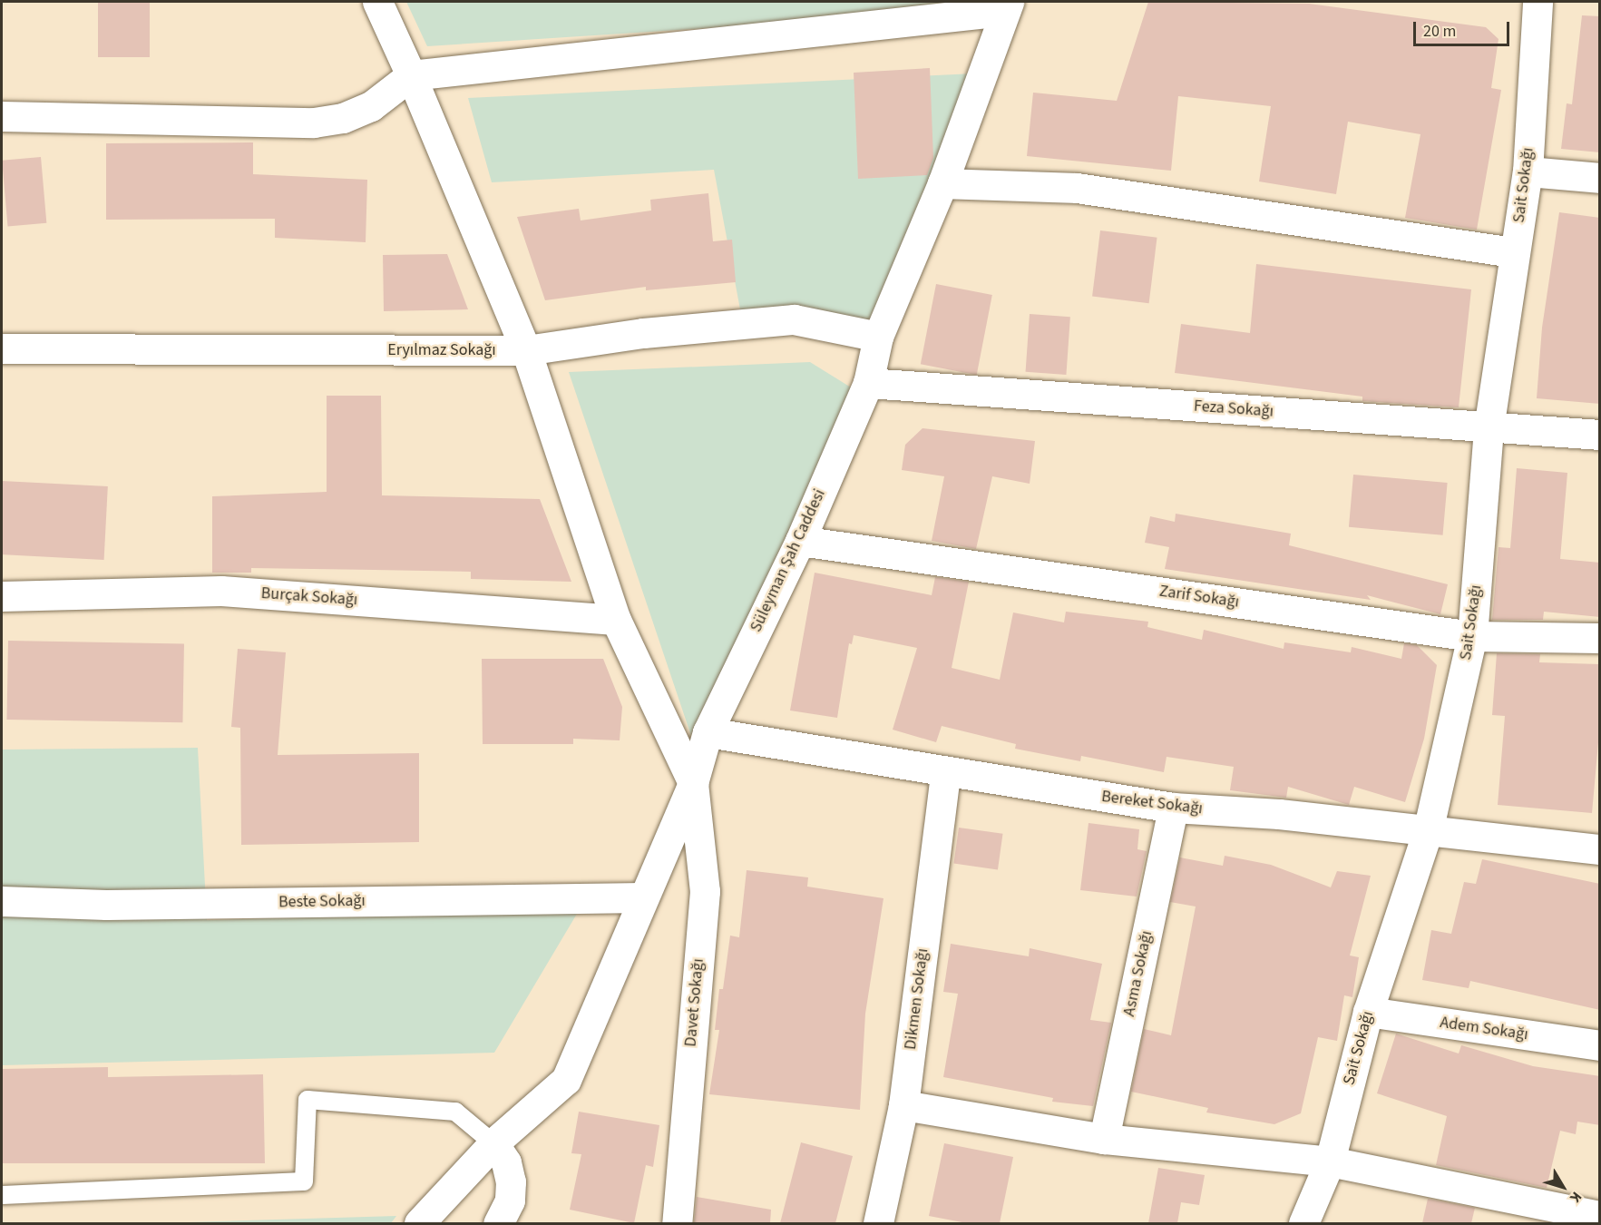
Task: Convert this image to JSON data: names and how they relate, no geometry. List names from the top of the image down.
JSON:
{
  "streets": {
    "street": [
      "Sait Sokağı",
      "Eryılmaz Sokağı",
      "Feza Sokağı",
      "Süleyman Şah Caddesi",
      "Burçak Sokağı",
      "Zarif Sokağı",
      "Bereket Sokağı",
      "Beste Sokağı",
      "Asma Sokağı",
      "Dikmen Sokağı",
      "Davet Sokağı",
      "Adem Sokağı"
    ]
  },
  "crossings": [
    ["Sait Sokağı", "Feza Sokağı"],
    ["Sait Sokağı", "Zarif Sokağı"],
    ["Sait Sokağı", "Bereket Sokağı"],
    ["Sait Sokağı", "Adem Sokağı"],
    ["Eryılmaz Sokağı", "Süleyman Şah Caddesi"],
    ["Feza Sokağı", "Süleyman Şah Caddesi"],
    ["Süleyman Şah Caddesi", "Zarif Sokağı"],
    ["Süleyman Şah Caddesi", "Bereket Sokağı"],
    ["Süleyman Şah Caddesi", "Davet Sokağı"],
    ["Bereket Sokağı", "Asma Sokağı"],
    ["Bereket Sokağı", "Dikmen Sokağı"]
  ],
  "scale_bar": "20 m",
  "north": "bottom right"
}
